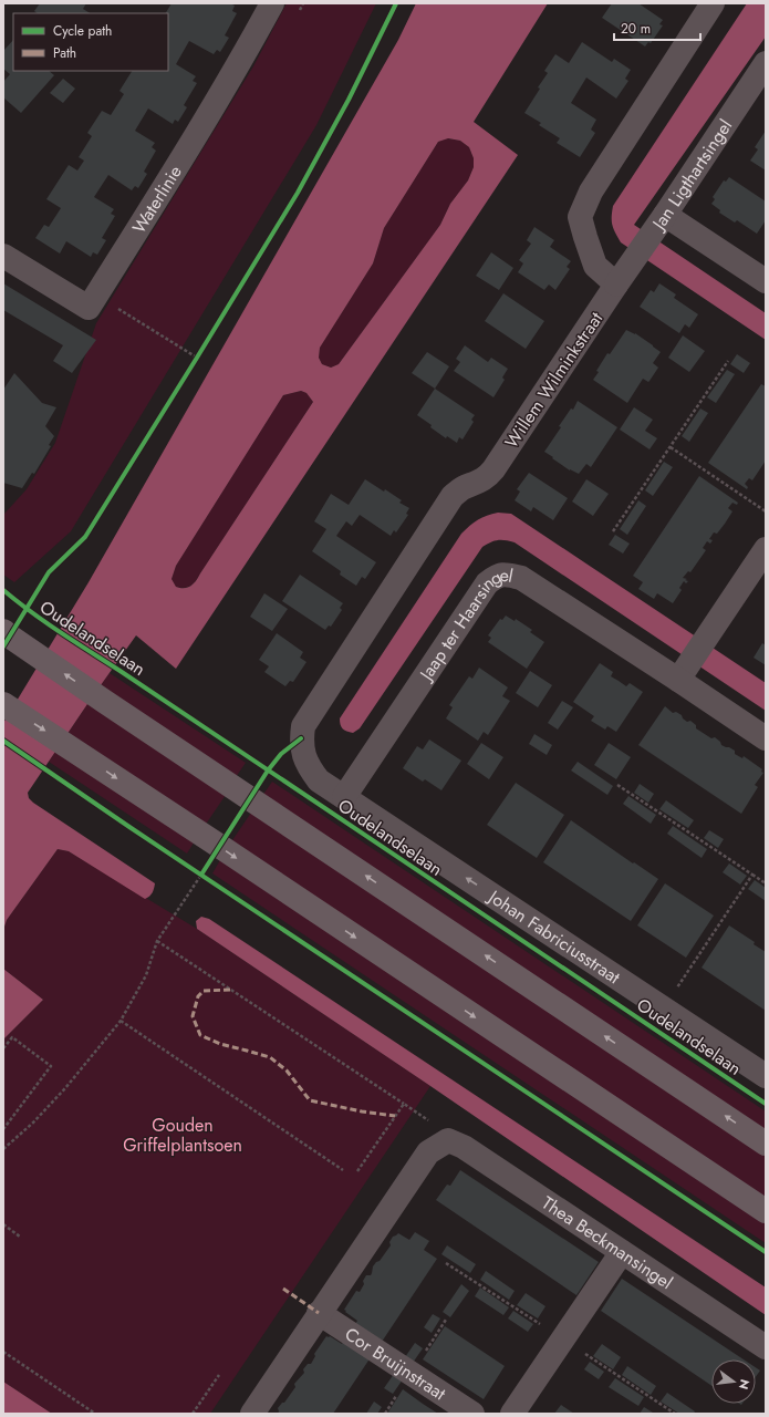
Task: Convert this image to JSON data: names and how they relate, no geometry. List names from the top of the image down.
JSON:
{
  "streets": {
    "street": [
      "Jan Ligthartsingel",
      "Waterlinie",
      "Willem Wilminkstraat",
      "Jaap ter Haarsingel",
      "Johan Fabriciusstraat",
      "Thea Beckmansingel",
      "Cor Bruijnstraat"
    ],
    "cycle path": ["Oudelandselaan"]
  },
  "crossings": [
    ["Jan Ligthartsingel", "Willem Wilminkstraat"],
    ["Willem Wilminkstraat", "Jaap ter Haarsingel"],
    ["Willem Wilminkstraat", "Johan Fabriciusstraat"],
    ["Jaap ter Haarsingel", "Johan Fabriciusstraat"]
  ],
  "one_way": ["Johan Fabriciusstraat"],
  "parks": ["Gouden Griffelplantsoen"],
  "legend": ["Cycle path", "Path"],
  "scale_bar": "20 m",
  "north": "right"
}
